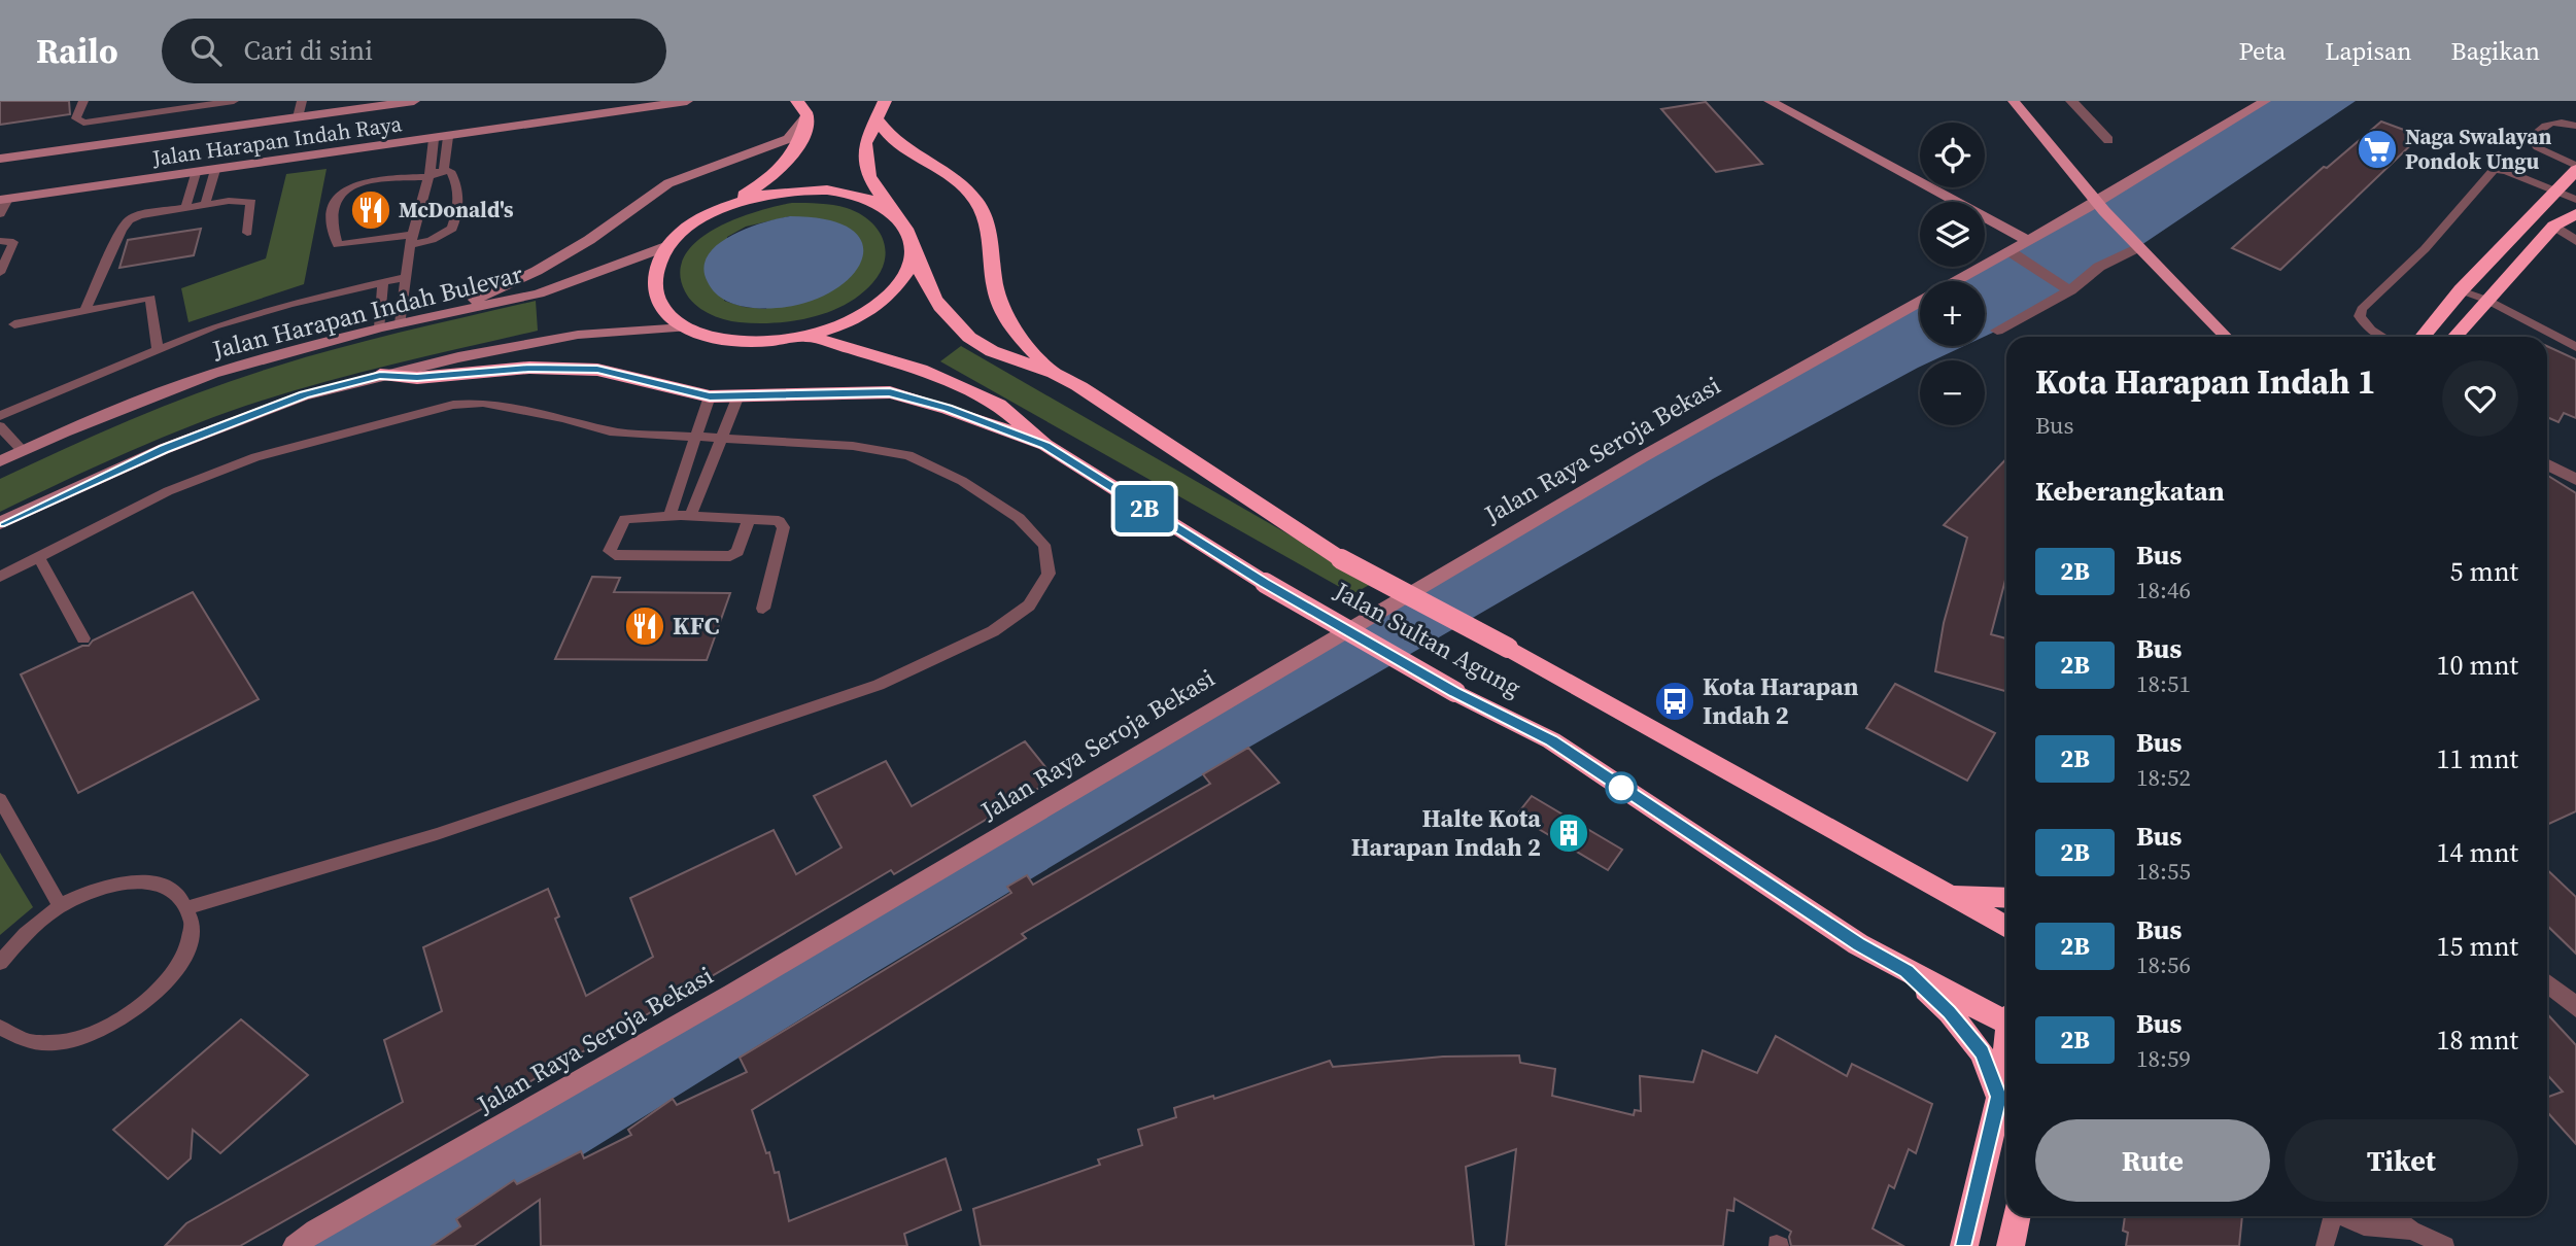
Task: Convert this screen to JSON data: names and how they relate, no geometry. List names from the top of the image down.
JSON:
{
  "streets": {
    "highway": ["Jalan Sultan Agung"],
    "street": ["Jalan Harapan Indah Raya", "Jalan Harapan Indah Bulevar", "Jalan Raya Seroja Bekasi"]
  },
  "crossings": [
    ["Jalan Harapan Indah Bulevar", "Jalan Sultan Agung"]
  ],
  "places": {
    "supermarket": ["Naga Swalayan Pondok Ungu"],
    "restaurant": ["McDonald's", "KFC"],
    "bus stop": ["Kota Harapan Indah 2"],
    "building": ["Halte Kota Harapan Indah 2"]
  },
  "lines": ["bus line 2B"],
  "page": {
    "header": "Railo",
    "search": "Cari di sini",
    "nav": ["Peta", "Lapisan", "Bagikan"],
    "on_map": "2B",
    "map_buttons": ["+", "−"],
    "heading": [
      ["Kota Harapan Indah 1", "Bus"],
      "Keberangkatan"
    ],
    "list": [
      {
        "mark": "2B",
        "name": "Bus",
        "note": "18:46",
        "value": "5 mnt"
      },
      {
        "mark": "2B",
        "name": "Bus",
        "note": "18:51",
        "value": "10 mnt"
      },
      {
        "mark": "2B",
        "name": "Bus",
        "note": "18:52",
        "value": "11 mnt"
      },
      {
        "mark": "2B",
        "name": "Bus",
        "note": "18:55",
        "value": "14 mnt"
      },
      {
        "mark": "2B",
        "name": "Bus",
        "note": "18:56",
        "value": "15 mnt"
      },
      {
        "mark": "2B",
        "name": "Bus",
        "note": "18:59",
        "value": "18 mnt"
      }
    ],
    "buttons": ["Rute", "Tiket"]
  }
}
